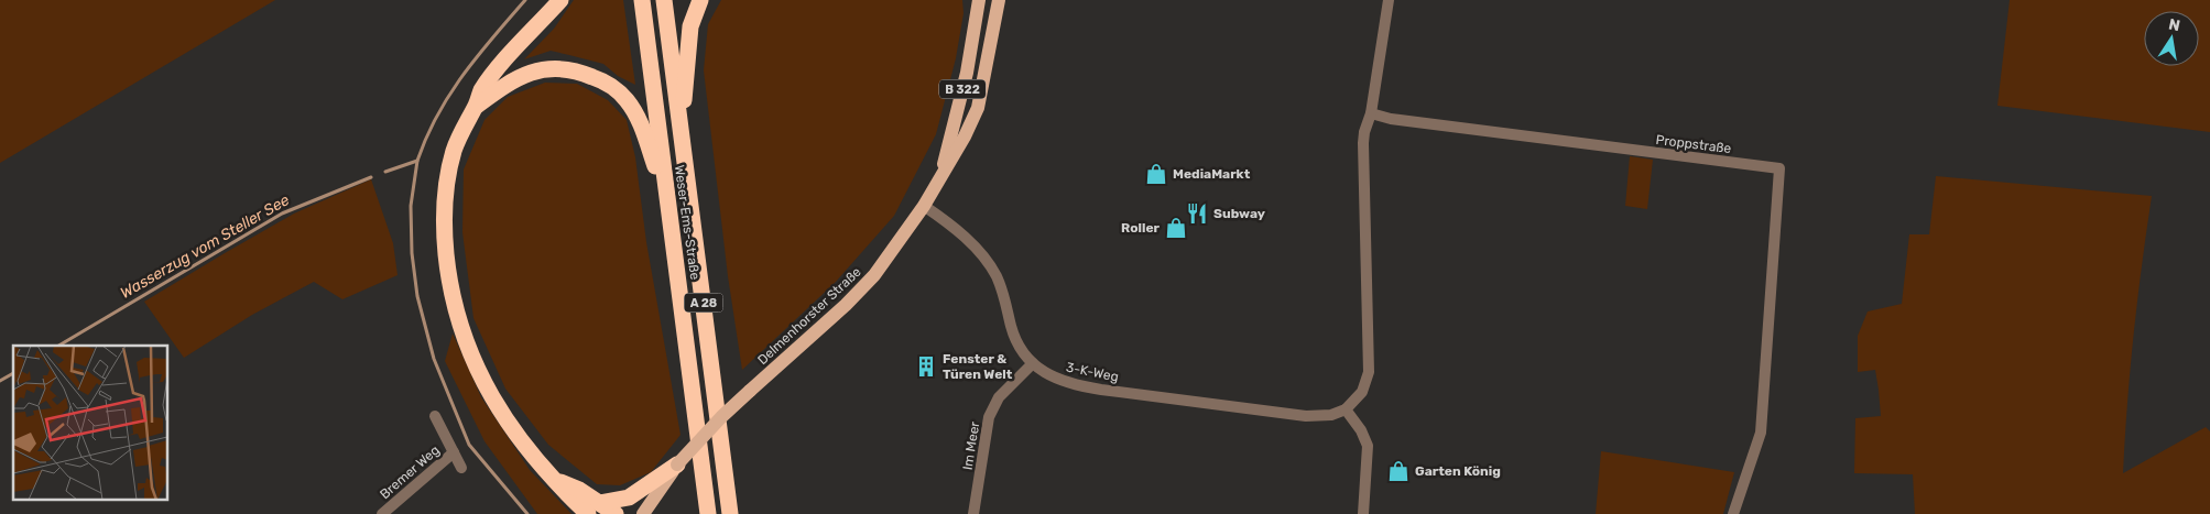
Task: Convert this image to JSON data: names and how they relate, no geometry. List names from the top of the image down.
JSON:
{
  "streets": {
    "highway": ["Weser-Ems-Straße", "A 28"],
    "main road": ["B 322", "Delmenhorster Straße"],
    "street": [
      "Proppstraße",
      "3-K-Weg",
      "Im Meer",
      "Bremer Weg"
    ]
  },
  "crossings": [
    ["B 322", "Delmenhorster Straße"],
    ["Delmenhorster Straße", "3-K-Weg"],
    ["3-K-Weg", "Im Meer"]
  ],
  "water": ["Wasserzug vom Steller See"],
  "places": {
    "shop": ["MediaMarkt", "Roller", "Garten König"],
    "restaurant": ["Subway"],
    "building": ["Fenster & Türen Welt"]
  },
  "north": "top"
}
